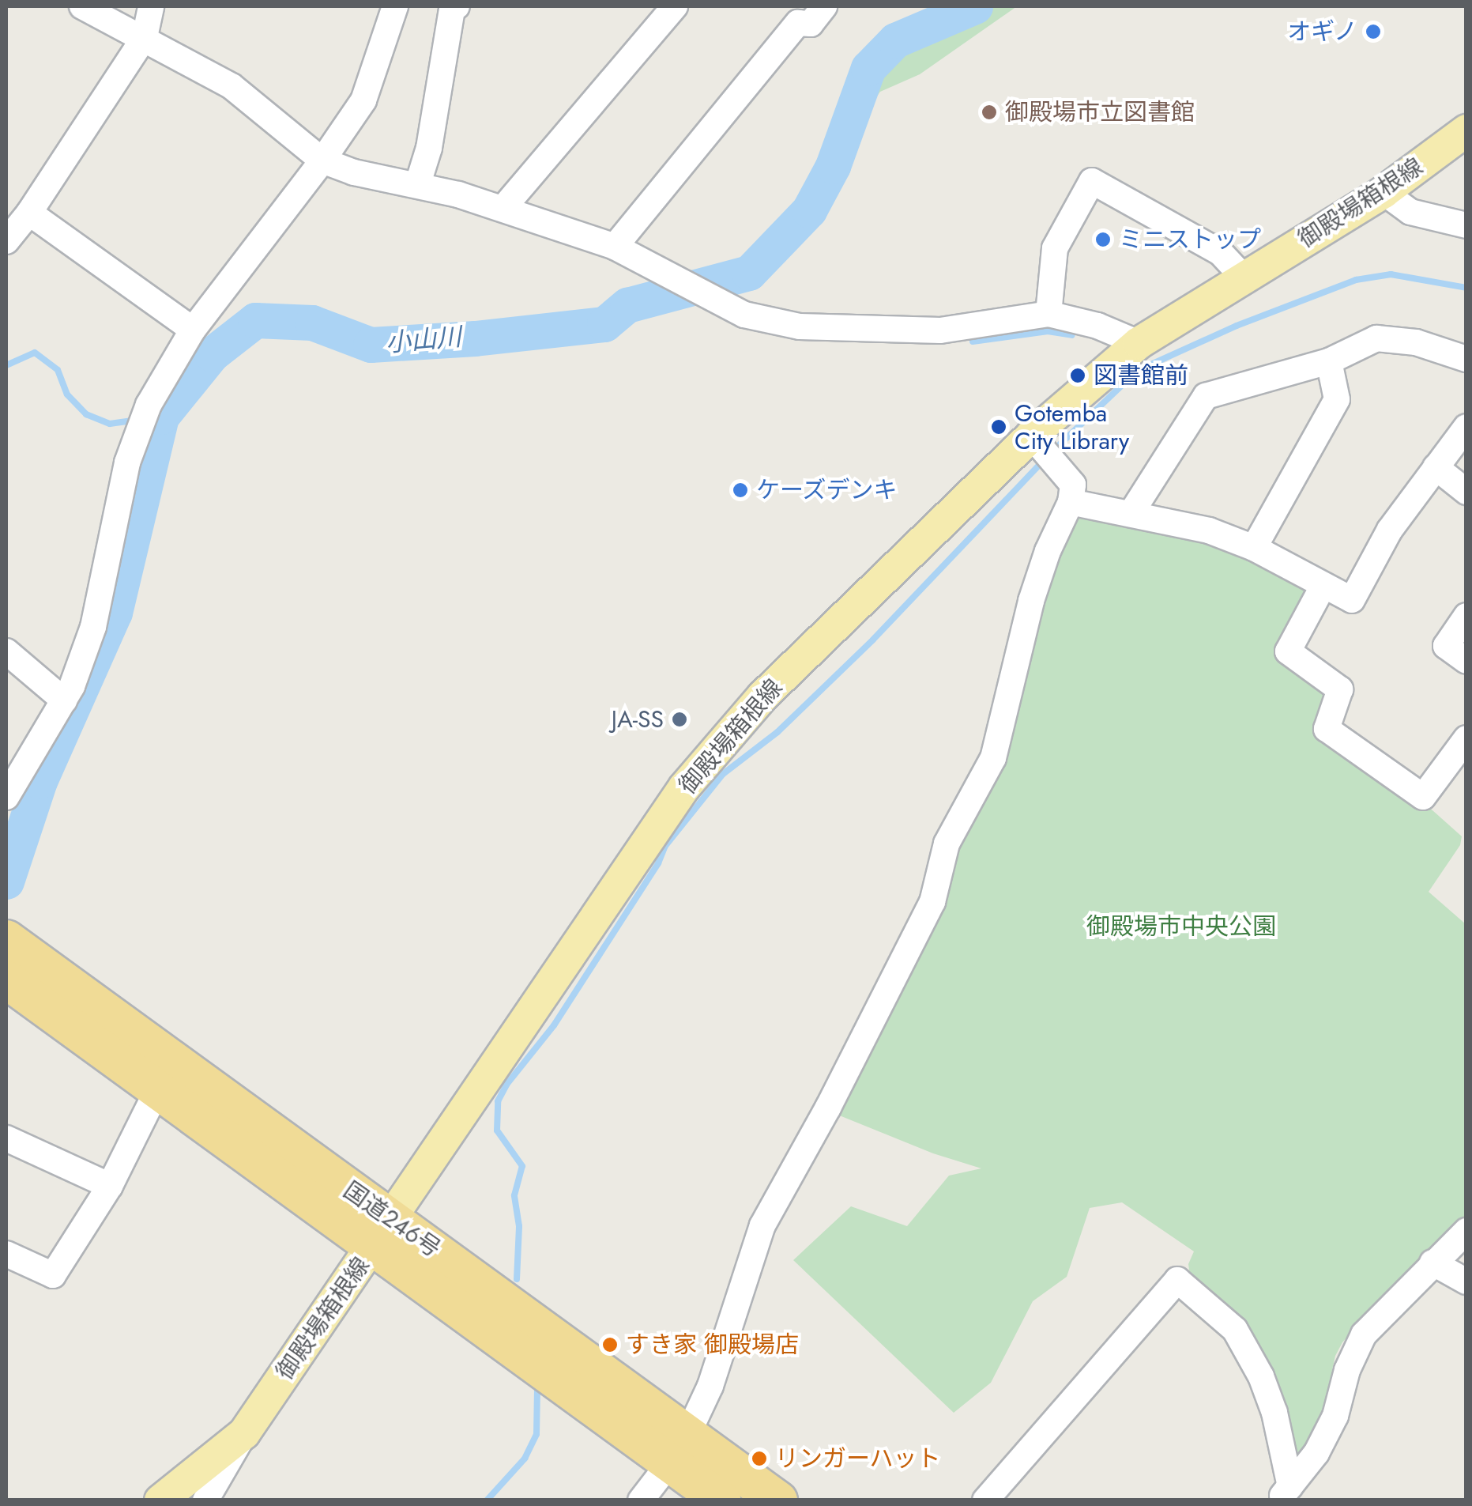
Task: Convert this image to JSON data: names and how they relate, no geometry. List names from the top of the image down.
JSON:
{
  "streets": {
    "highway": ["国道246号"],
    "main road": ["御殿場箱根線"]
  },
  "crossings": [
    ["御殿場箱根線", "国道246号"]
  ],
  "water": ["小山川"],
  "parks": ["御殿場市中央公園"],
  "places": [
    "オギノ",
    "御殿場市立図書館",
    "ミニストップ",
    "図書館前",
    "Gotemba City Library",
    "ケーズデンキ",
    "JA-SS",
    "すき家 御殿場店",
    "リンガーハット"
  ]
}
